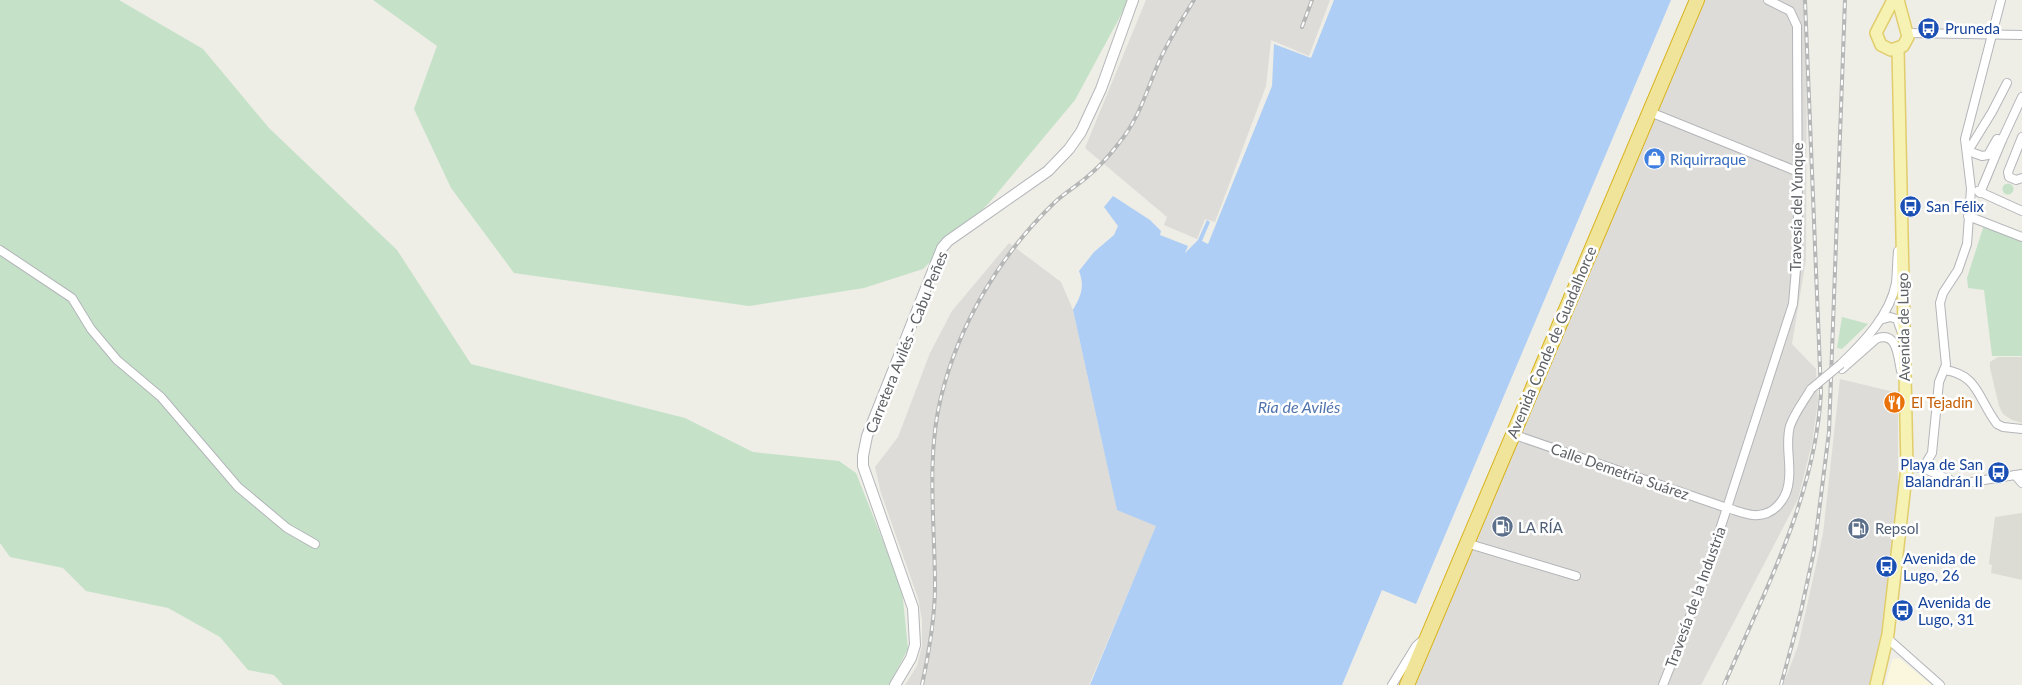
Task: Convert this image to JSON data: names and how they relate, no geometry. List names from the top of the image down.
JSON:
{
  "streets": {
    "highway": ["Avenida Conde de Guadalhorce"],
    "main road": ["Avenida de Lugo"],
    "street": [
      "Travesía del Yunque",
      "Carretera Avilés - Cabu Peñes",
      "Calle Demetria Suárez",
      "Travesía de la Industria"
    ]
  },
  "crossings": [
    ["Travesía del Yunque", "Calle Demetria Suárez"],
    ["Travesía del Yunque", "Travesía de la Industria"],
    ["Avenida de Lugo", "Travesía de la Industria"],
    ["Avenida Conde de Guadalhorce", "Calle Demetria Suárez"],
    ["Calle Demetria Suárez", "Travesía de la Industria"]
  ],
  "water": ["Ría de Avilés"],
  "places": {
    "bus stop": [
      "Pruneda",
      "San Félix",
      "Playa de San Balandrán II",
      "Avenida de Lugo, 26",
      "Avenida de Lugo, 31"
    ],
    "shop": ["Riquirraque"],
    "restaurant": ["El Tejadin"],
    "fuel station": ["LA RÍA", "Repsol"]
  }
}
